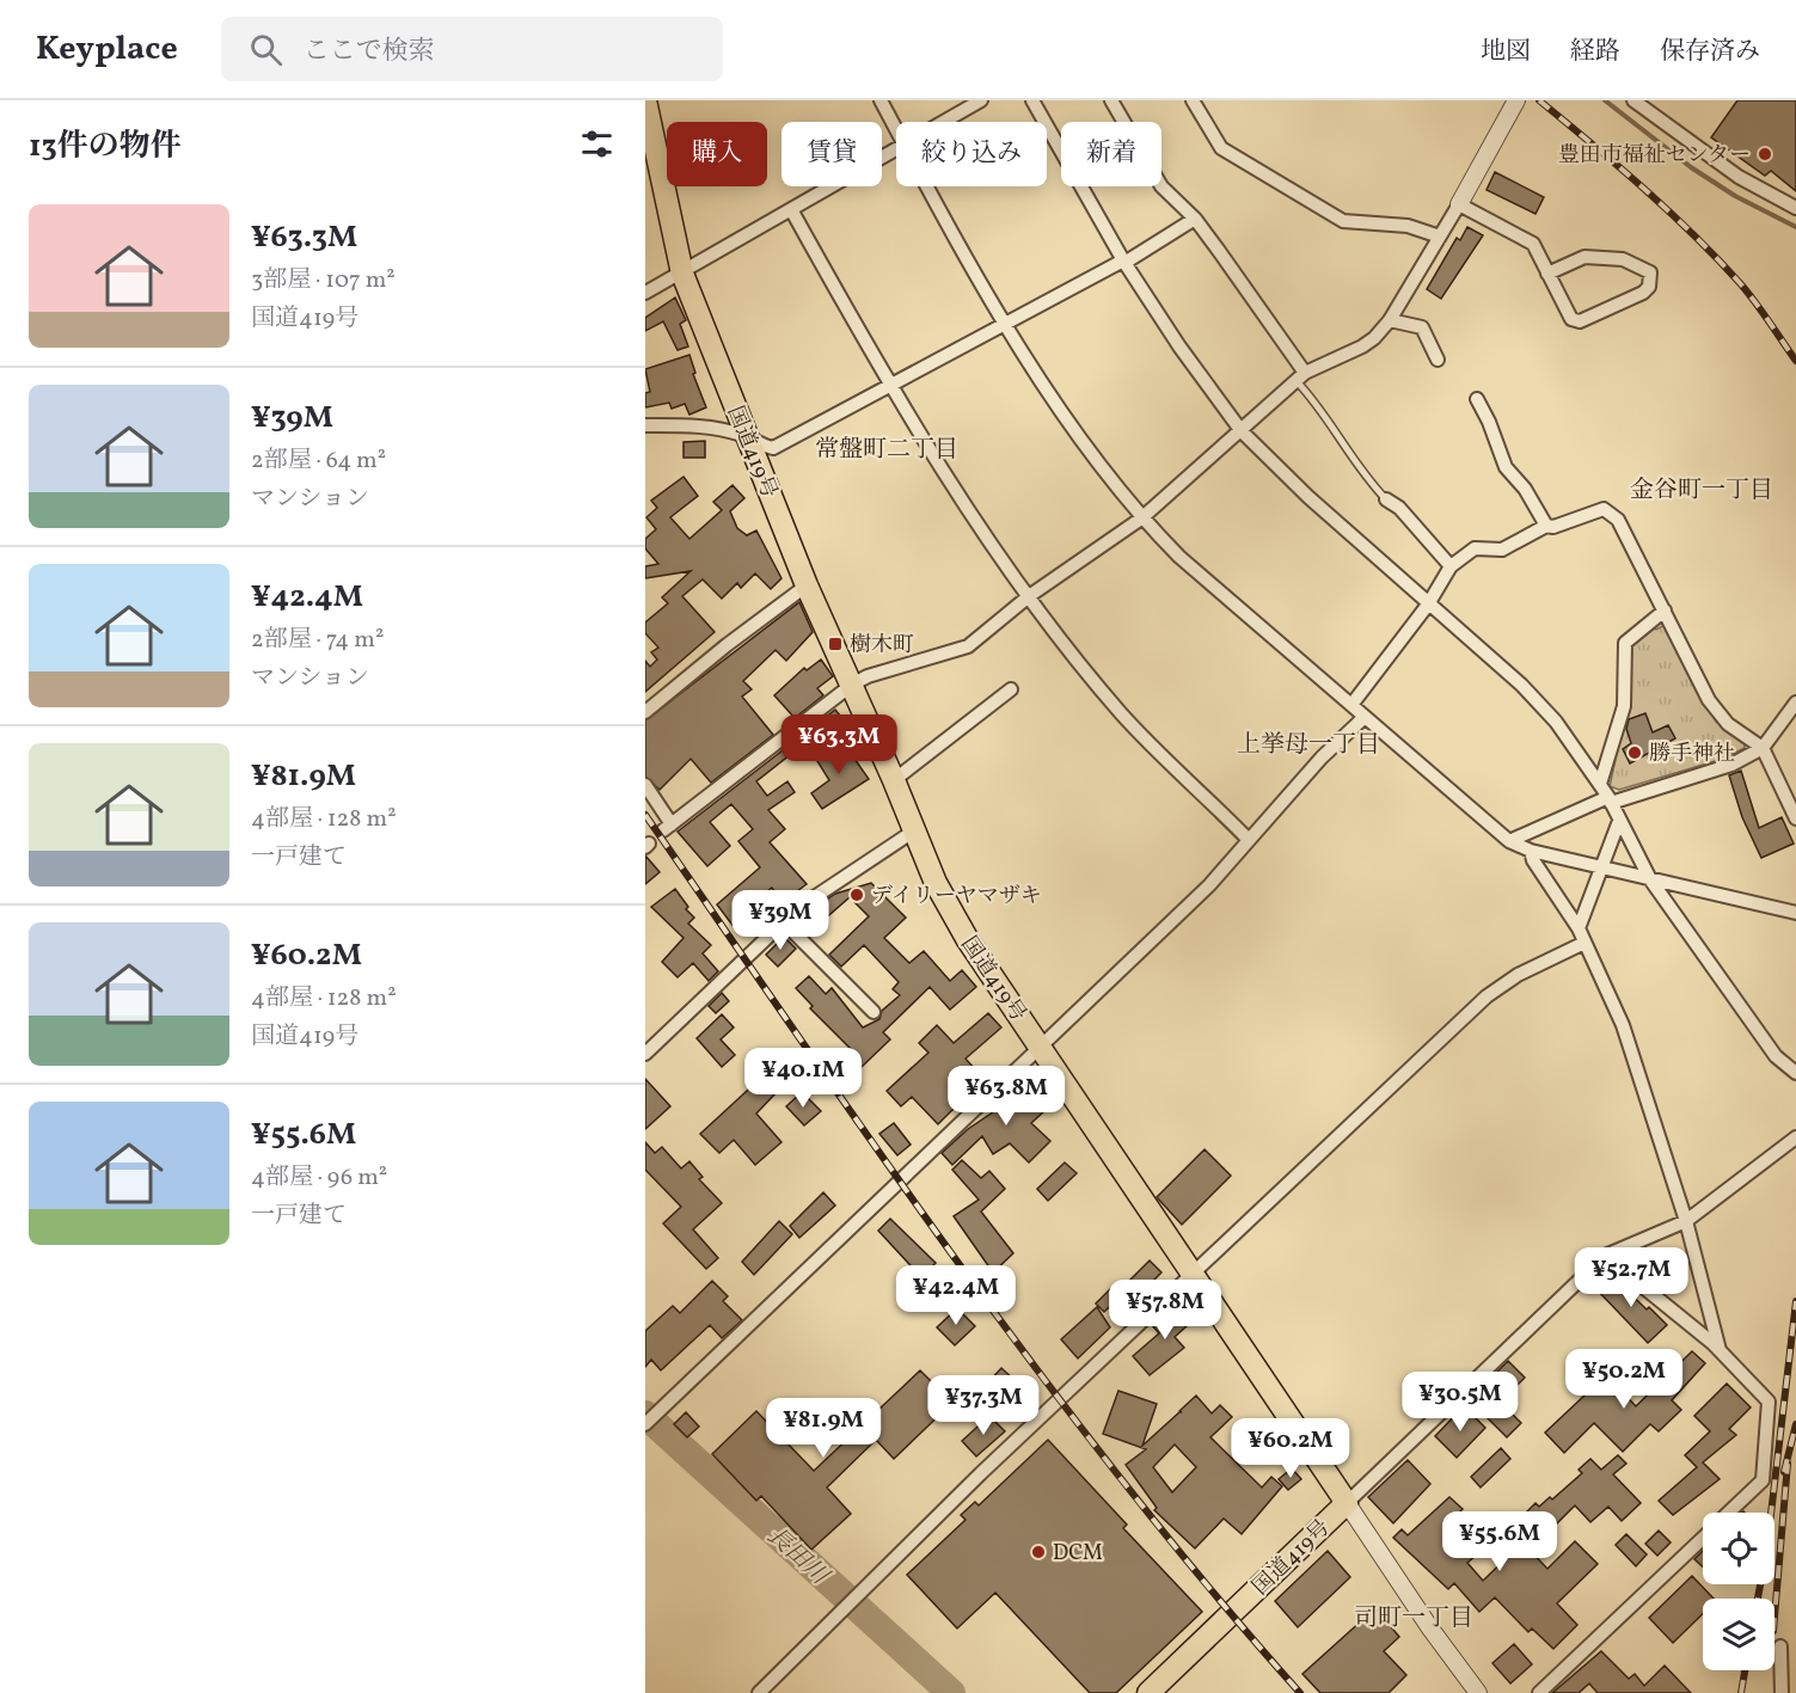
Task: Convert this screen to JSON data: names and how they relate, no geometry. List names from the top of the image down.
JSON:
{
  "streets": {
    "highway": ["国道419号"]
  },
  "districts": [
    "常盤町二丁目",
    "金谷町一丁目",
    "上挙母一丁目",
    "司町一丁目"
  ],
  "water": ["長田川"],
  "places": {
    "other": [
      "豊田市福祉センター",
      "勝手神社",
      "デイリーヤマザキ",
      "DCM"
    ],
    "transit": ["樹木町"]
  },
  "page": {
    "header": "Keyplace",
    "search": "ここで検索",
    "nav": ["地図", "経路", "保存済み"],
    "heading": "13件の物件",
    "chip": [
      "購入",
      "賃貸",
      "絞り込み",
      "新着"
    ],
    "list": [
      {
        "name": "¥63.3M",
        "note": "3部屋 · 107 m² · 国道419号"
      },
      {
        "name": "¥39M",
        "note": "2部屋 · 64 m² · マンション"
      },
      {
        "name": "¥42.4M",
        "note": "2部屋 · 74 m² · マンション"
      },
      {
        "name": "¥81.9M",
        "note": "4部屋 · 128 m² · 一戸建て"
      },
      {
        "name": "¥60.2M",
        "note": "4部屋 · 128 m² · 国道419号"
      },
      {
        "name": "¥55.6M",
        "note": "4部屋 · 96 m² · 一戸建て"
      }
    ],
    "price": [
      "¥63.3M",
      "¥39M",
      "¥40.1M",
      "¥63.8M",
      "¥52.7M",
      "¥42.4M",
      "¥57.8M",
      "¥50.2M",
      "¥30.5M",
      "¥37.3M",
      "¥81.9M",
      "¥60.2M",
      "¥55.6M"
    ]
  }
}
